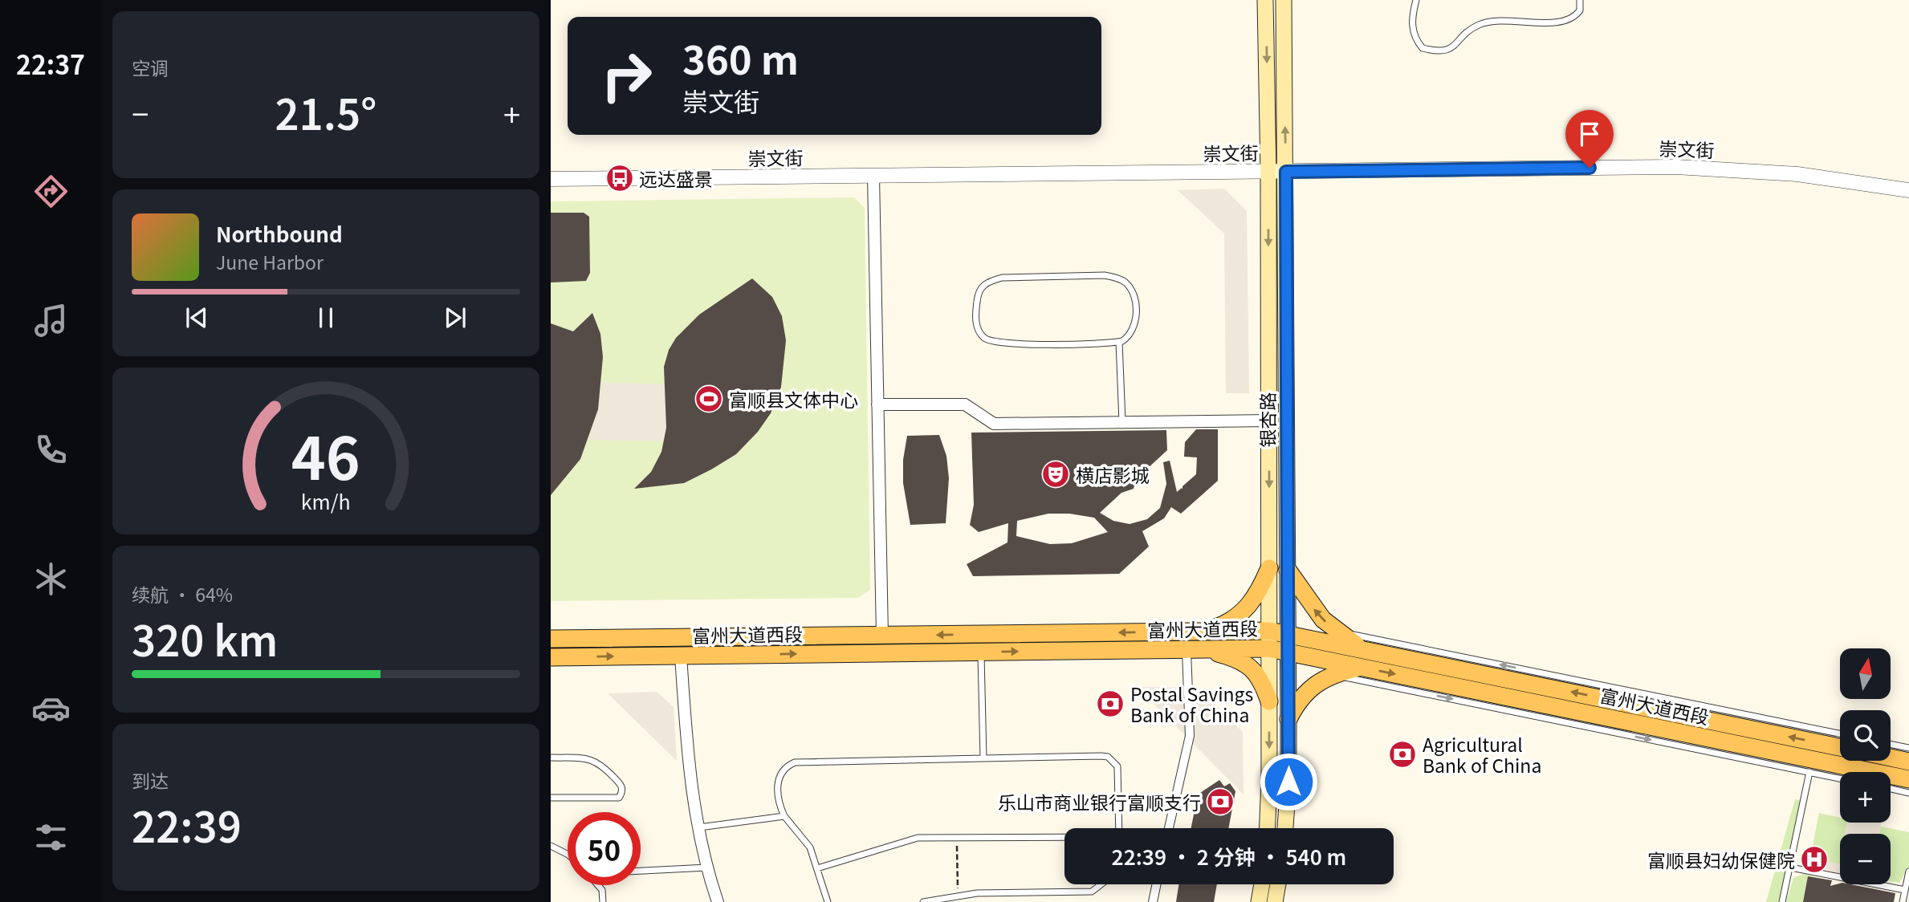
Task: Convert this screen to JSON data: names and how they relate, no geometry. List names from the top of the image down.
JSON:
{
  "streets": {
    "main road": ["银杏路", "富州大道西段"],
    "street": ["崇文街"]
  },
  "crossings": [
    ["崇文街", "银杏路"],
    ["银杏路", "富州大道西段"]
  ],
  "places": {
    "bus stop": ["远达盛景"],
    "sports": ["富顺县文体中心"],
    "theatre": ["横店影城"],
    "bank": ["Postal Savings Bank of China", "Agricultural Bank of China", "乐山市商业银行富顺支行"],
    "hospital": ["富顺县妇幼保健院"]
  },
  "north": "top",
  "page": {
    "tabs": "22:37",
    "tile": [
      "空调",
      ["续航 · 64%", "320 km"],
      ["到达", "22:39"]
    ],
    "turn": ["360 m", "崇文街"],
    "heat": ["−", "21.5°", "+"],
    "song": ["Northbound", "June Harbor"],
    "map_buttons": ["+", "−"],
    "limit": "50",
    "trip": "22:39 · 2 分钟 · 540 m",
    "gauge": ["46", "km/h"]
  }
}
